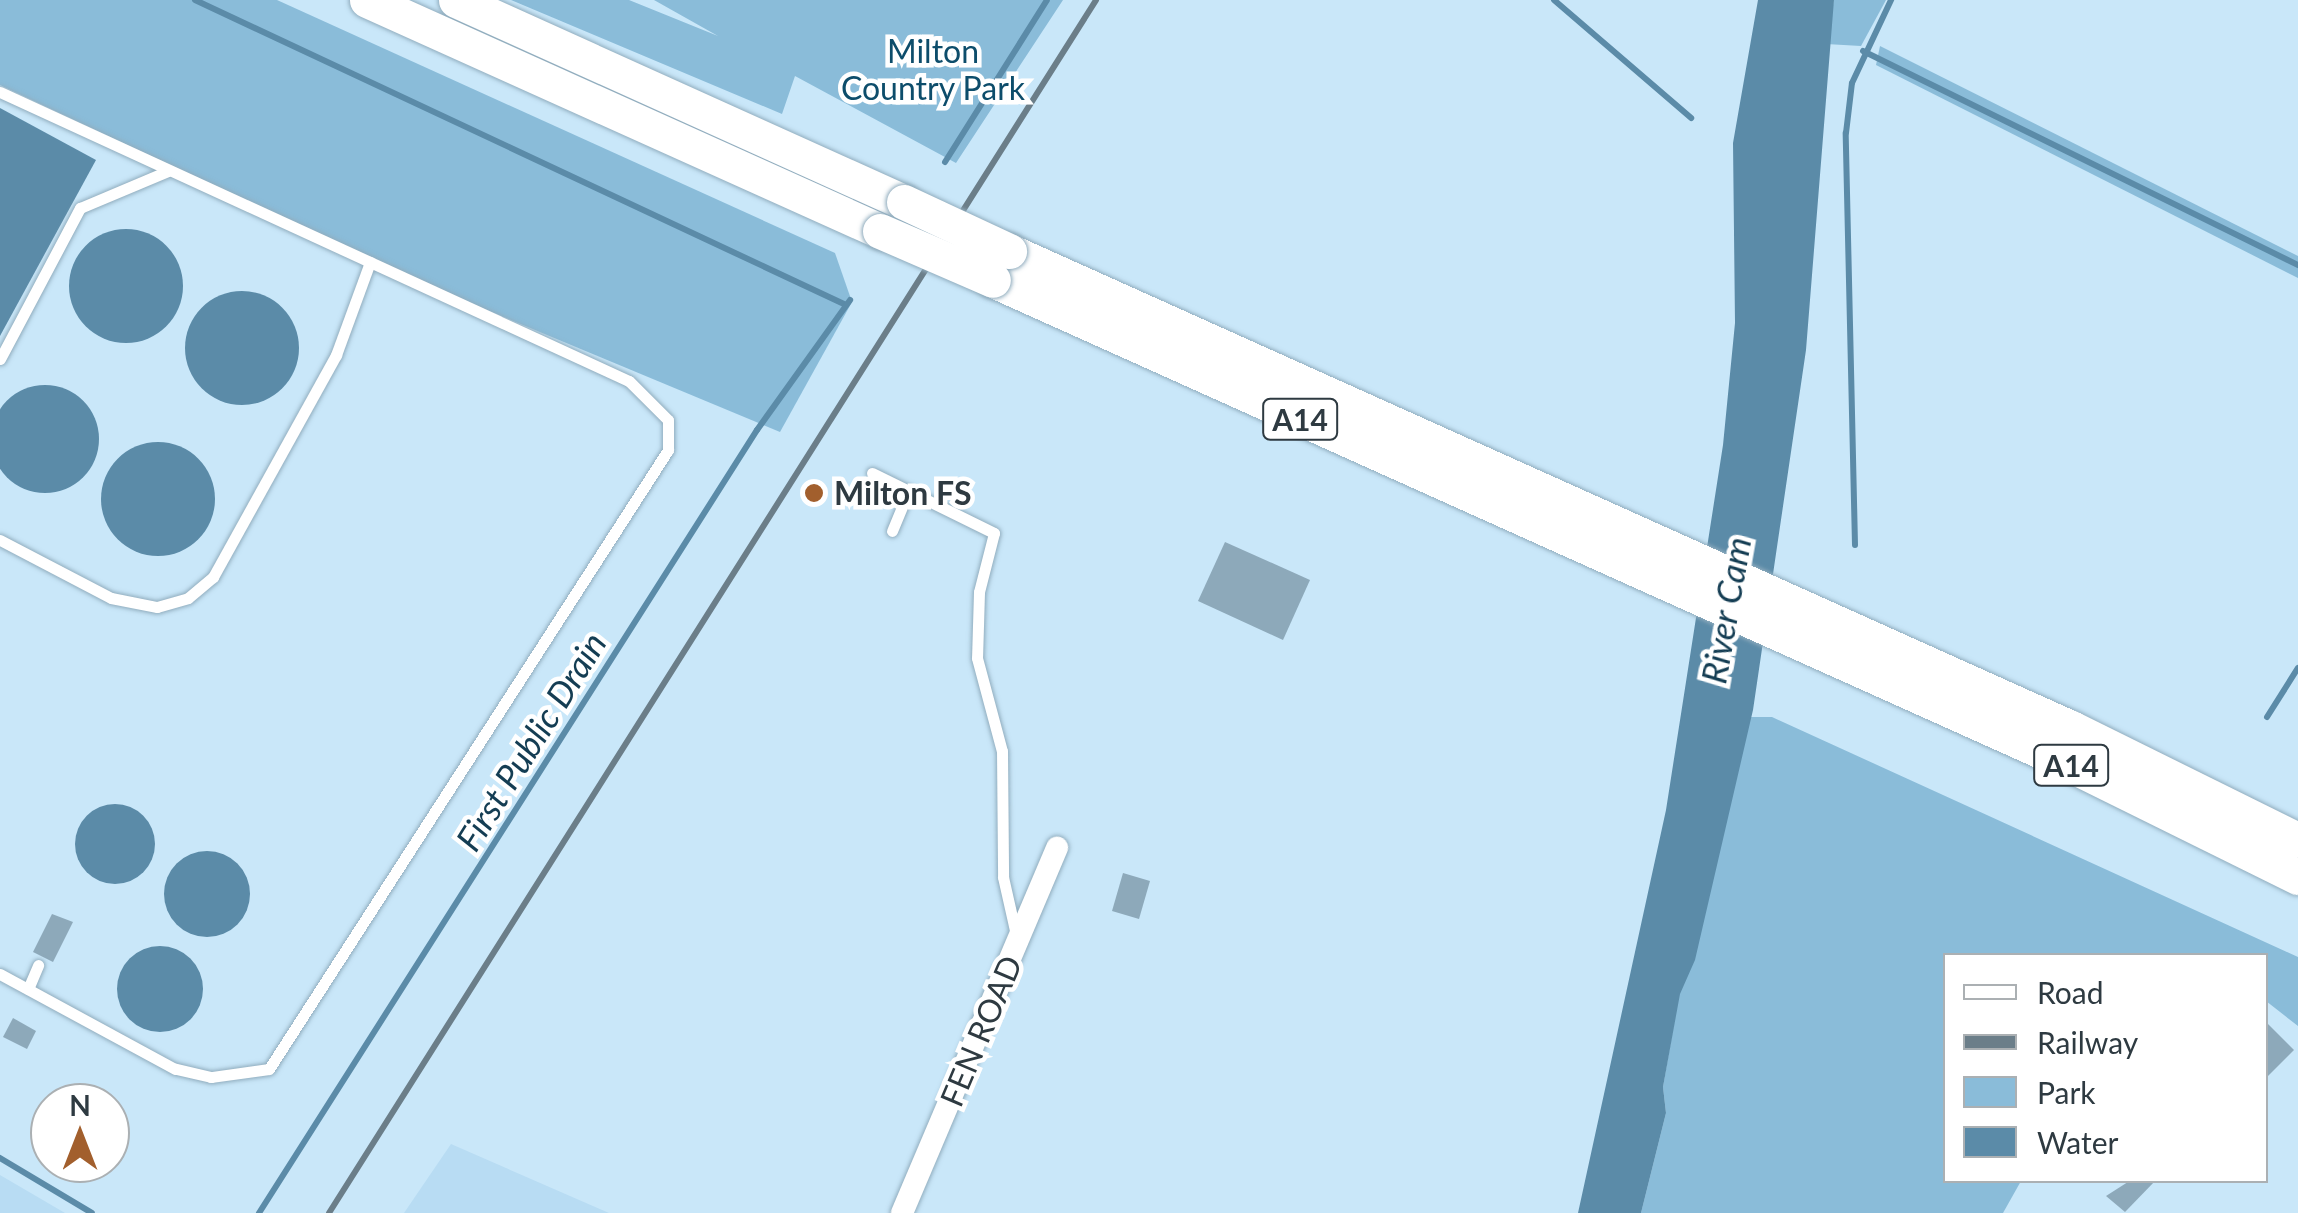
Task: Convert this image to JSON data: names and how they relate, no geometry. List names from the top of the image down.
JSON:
{
  "streets": {
    "highway": ["A14"],
    "street": ["FEN ROAD"]
  },
  "water": ["River Cam", "First Public Drain"],
  "parks": ["Milton Country Park"],
  "places": ["Milton FS"],
  "legend": [
    "Road",
    "Railway",
    "Park",
    "Water"
  ],
  "north": "top"
}
